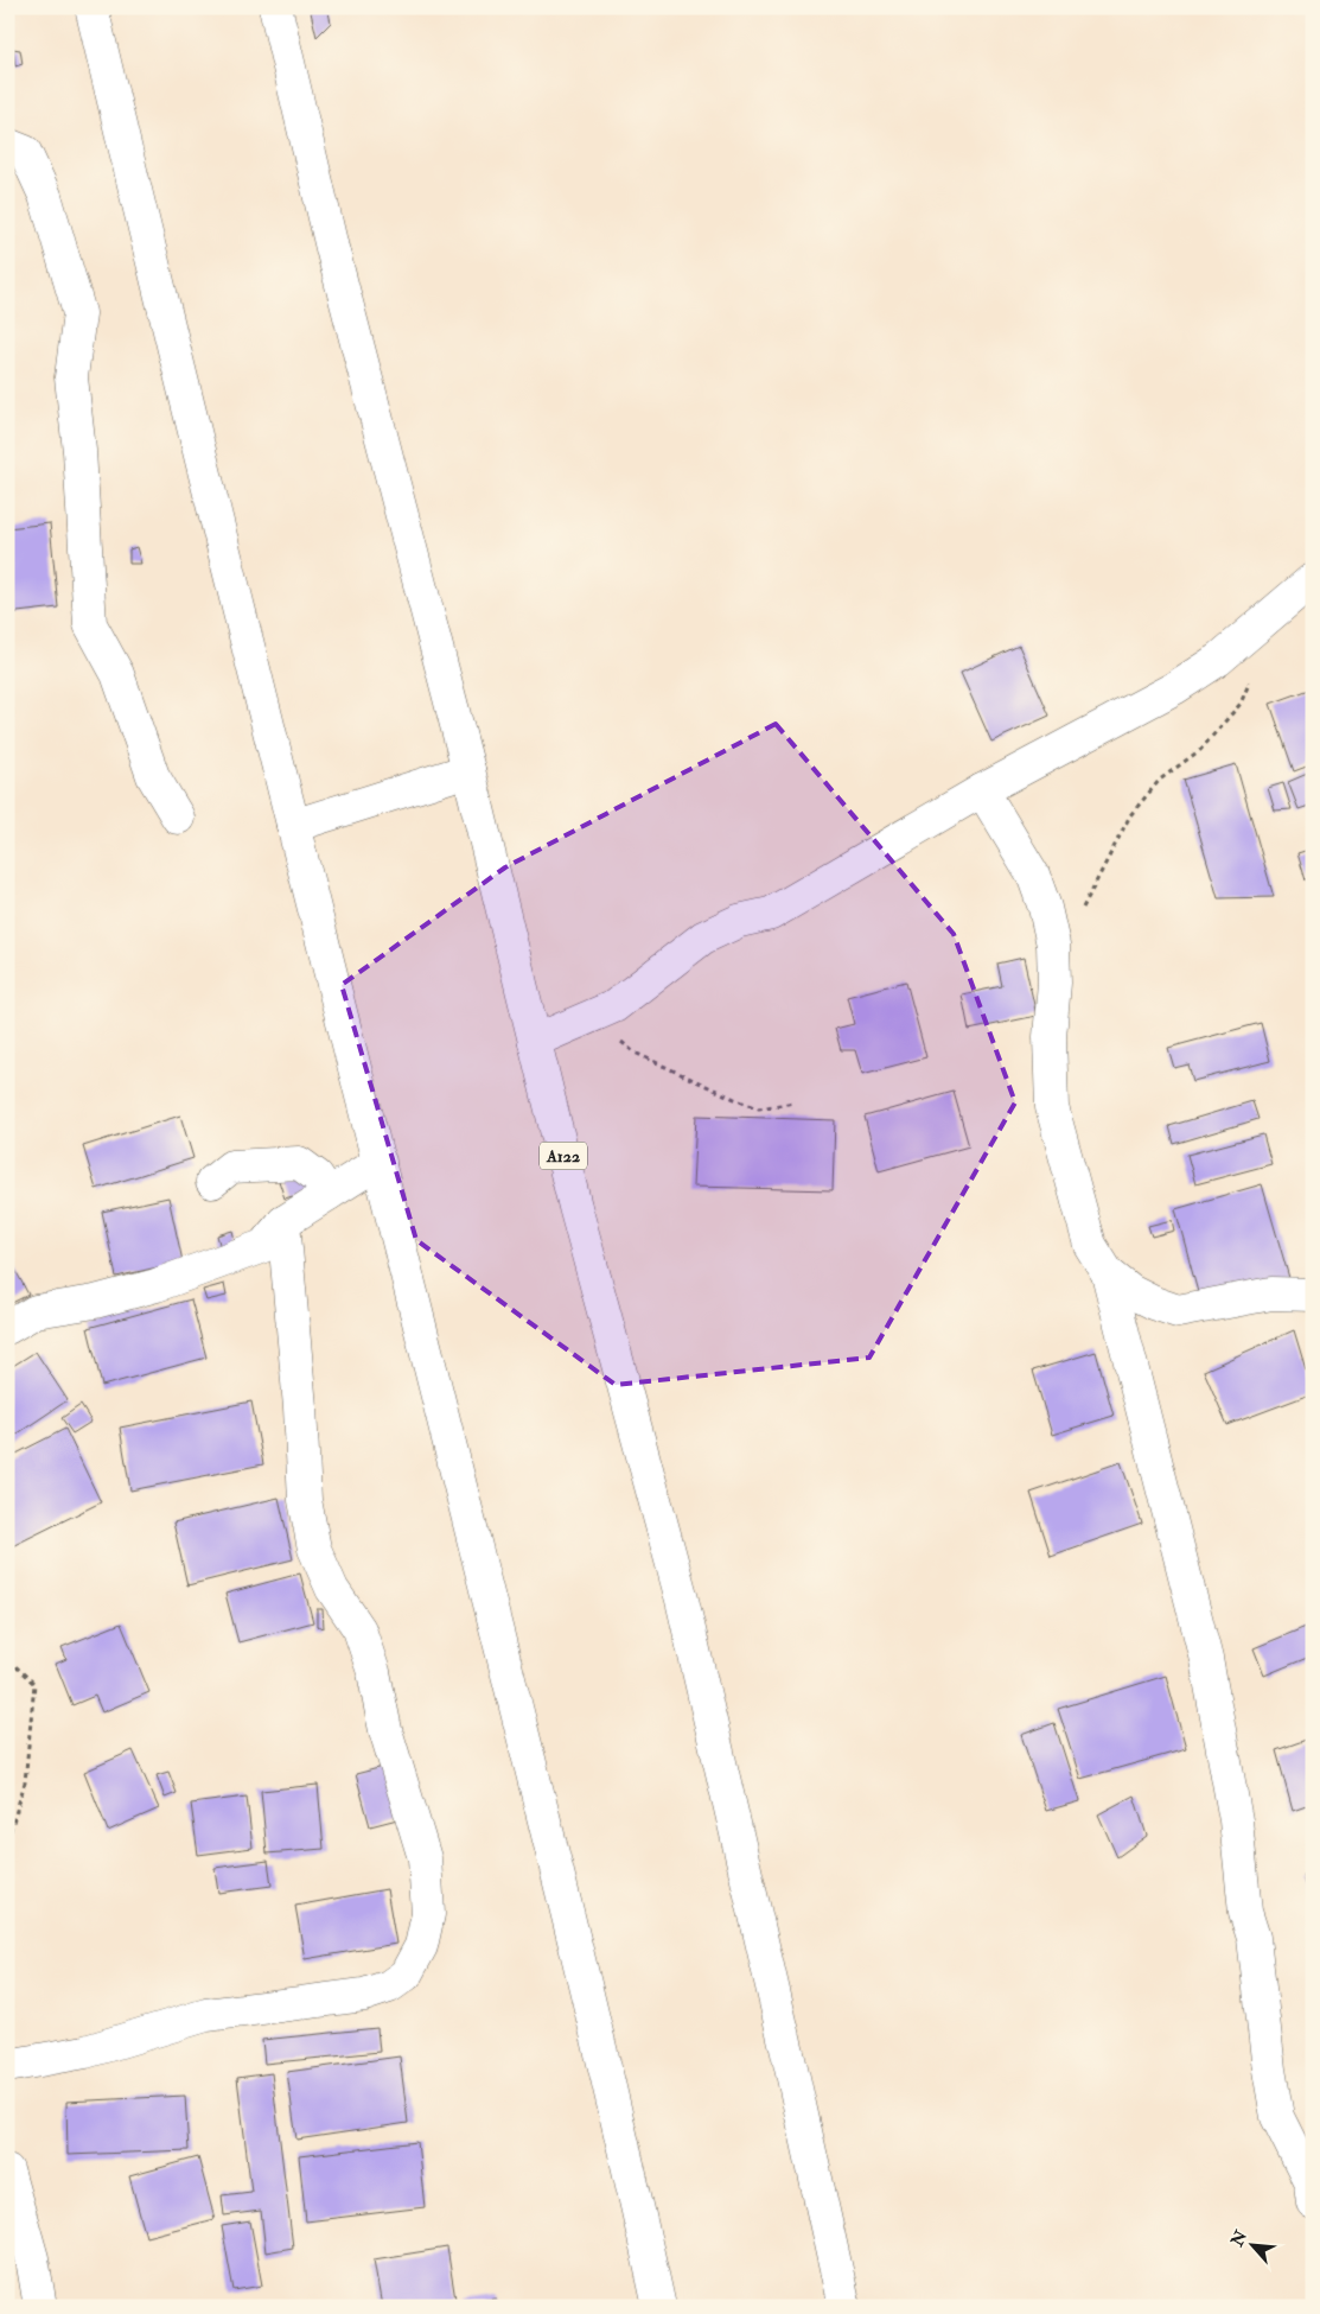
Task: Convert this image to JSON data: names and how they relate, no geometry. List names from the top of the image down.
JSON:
{
  "streets": {
    "main road": ["A122"]
  },
  "north": "top left"
}
